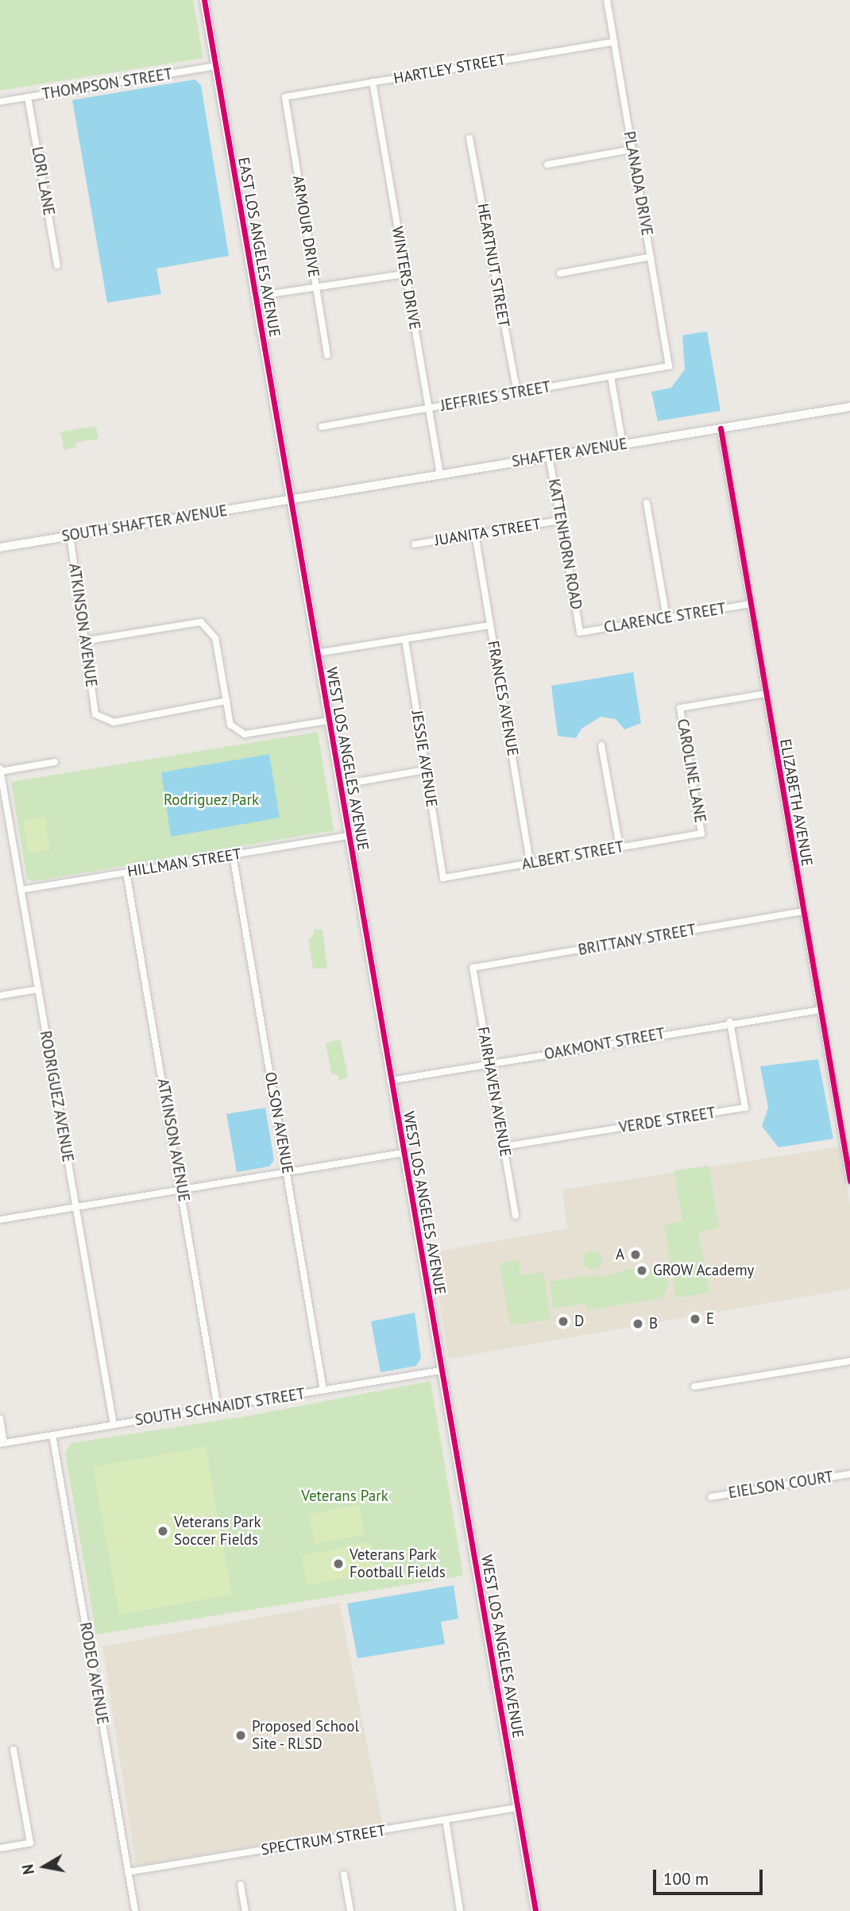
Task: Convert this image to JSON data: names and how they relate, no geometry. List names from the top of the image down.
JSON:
{
  "streets": {
    "main road": ["SHAFTER AVENUE", "SOUTH SHAFTER AVENUE"],
    "street": [
      "HARTLEY STREET",
      "THOMPSON STREET",
      "LORI LANE",
      "PLANADA DRIVE",
      "ARMOUR DRIVE",
      "EAST LOS ANGELES AVENUE",
      "HEARTNUT STREET",
      "WINTERS DRIVE",
      "JEFFRIES STREET",
      "JUANITA STREET",
      "KATTENHORN ROAD",
      "CLARENCE STREET",
      "ATKINSON AVENUE",
      "FRANCES AVENUE",
      "WEST LOS ANGELES AVENUE",
      "JESSIE AVENUE",
      "CAROLINE LANE",
      "ELIZABETH AVENUE",
      "ALBERT STREET",
      "HILLMAN STREET",
      "BRITTANY STREET",
      "OAKMONT STREET",
      "FAIRHAVEN AVENUE",
      "RODRIGUEZ AVENUE",
      "VERDE STREET",
      "OLSON AVENUE",
      "SOUTH SCHNAIDT STREET",
      "EIELSON COURT",
      "RODEO AVENUE",
      "SPECTRUM STREET"
    ]
  },
  "crossings": [
    ["HARTLEY STREET", "PLANADA DRIVE"],
    ["HARTLEY STREET", "ARMOUR DRIVE"],
    ["HARTLEY STREET", "WINTERS DRIVE"],
    ["THOMPSON STREET", "LORI LANE"],
    ["THOMPSON STREET", "EAST LOS ANGELES AVENUE"],
    ["PLANADA DRIVE", "JEFFRIES STREET"],
    ["EAST LOS ANGELES AVENUE", "SHAFTER AVENUE"],
    ["EAST LOS ANGELES AVENUE", "SOUTH SHAFTER AVENUE"],
    ["EAST LOS ANGELES AVENUE", "WEST LOS ANGELES AVENUE"],
    ["HEARTNUT STREET", "JEFFRIES STREET"],
    ["WINTERS DRIVE", "JEFFRIES STREET"],
    ["WINTERS DRIVE", "SHAFTER AVENUE"],
    ["SHAFTER AVENUE", "SOUTH SHAFTER AVENUE"],
    ["SHAFTER AVENUE", "KATTENHORN ROAD"],
    ["SHAFTER AVENUE", "WEST LOS ANGELES AVENUE"],
    ["SHAFTER AVENUE", "ELIZABETH AVENUE"],
    ["SOUTH SHAFTER AVENUE", "ATKINSON AVENUE"],
    ["SOUTH SHAFTER AVENUE", "WEST LOS ANGELES AVENUE"],
    ["JUANITA STREET", "KATTENHORN ROAD"],
    ["JUANITA STREET", "FRANCES AVENUE"],
    ["KATTENHORN ROAD", "CLARENCE STREET"],
    ["CLARENCE STREET", "ELIZABETH AVENUE"],
    ["ATKINSON AVENUE", "HILLMAN STREET"],
    ["ATKINSON AVENUE", "SOUTH SCHNAIDT STREET"],
    ["FRANCES AVENUE", "ALBERT STREET"],
    ["WEST LOS ANGELES AVENUE", "HILLMAN STREET"],
    ["WEST LOS ANGELES AVENUE", "OAKMONT STREET"],
    ["WEST LOS ANGELES AVENUE", "SOUTH SCHNAIDT STREET"],
    ["WEST LOS ANGELES AVENUE", "SPECTRUM STREET"],
    ["JESSIE AVENUE", "ALBERT STREET"],
    ["CAROLINE LANE", "ELIZABETH AVENUE"],
    ["CAROLINE LANE", "ALBERT STREET"],
    ["ELIZABETH AVENUE", "BRITTANY STREET"],
    ["ELIZABETH AVENUE", "OAKMONT STREET"],
    ["HILLMAN STREET", "RODRIGUEZ AVENUE"],
    ["HILLMAN STREET", "OLSON AVENUE"],
    ["BRITTANY STREET", "FAIRHAVEN AVENUE"],
    ["OAKMONT STREET", "FAIRHAVEN AVENUE"],
    ["OAKMONT STREET", "VERDE STREET"],
    ["FAIRHAVEN AVENUE", "VERDE STREET"],
    ["RODRIGUEZ AVENUE", "SOUTH SCHNAIDT STREET"],
    ["OLSON AVENUE", "SOUTH SCHNAIDT STREET"],
    ["SOUTH SCHNAIDT STREET", "RODEO AVENUE"],
    ["RODEO AVENUE", "SPECTRUM STREET"]
  ],
  "parks": ["Rodriguez Park", "Veterans Park"],
  "places": [
    "A",
    "GROW Academy",
    "E",
    "D",
    "B",
    "Veterans Park Soccer Fields",
    "Veterans Park Football Fields",
    "Proposed School Site - RLSD"
  ],
  "scale_bar": "100 m",
  "north": "left"
}
